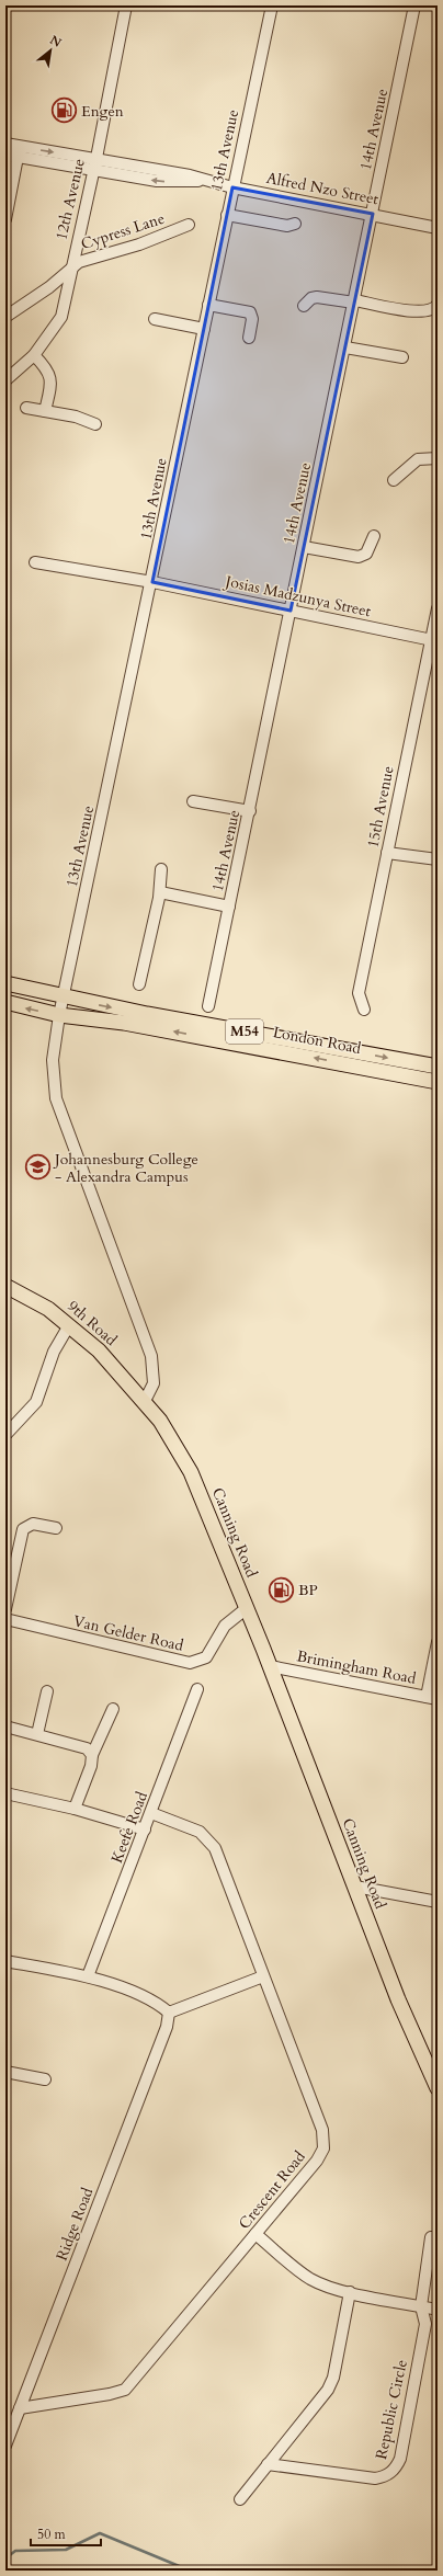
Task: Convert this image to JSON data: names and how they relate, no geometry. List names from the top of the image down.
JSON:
{
  "streets": {
    "main road": [
      "M54",
      "London Road",
      "9th Road",
      "Canning Road"
    ],
    "street": [
      "14th Avenue",
      "13th Avenue",
      "Alfred Nzo Street",
      "12th Avenue",
      "Cypress Lane",
      "Josias Madzunya Street",
      "15th Avenue",
      "Van Gelder Road",
      "Brimingham Road",
      "Keefe Road",
      "Crescent Road",
      "Ridge Road",
      "Republic Circle"
    ]
  },
  "crossings": [
    ["14th Avenue", "Alfred Nzo Street"],
    ["14th Avenue", "Josias Madzunya Street"],
    ["13th Avenue", "Alfred Nzo Street"],
    ["13th Avenue", "Josias Madzunya Street"],
    ["13th Avenue", "M54"],
    ["13th Avenue", "London Road"],
    ["Alfred Nzo Street", "12th Avenue"],
    ["12th Avenue", "Cypress Lane"],
    ["Josias Madzunya Street", "15th Avenue"],
    ["M54", "London Road"],
    ["9th Road", "Canning Road"],
    ["Canning Road", "Van Gelder Road"],
    ["Canning Road", "Brimingham Road"],
    ["Keefe Road", "Crescent Road"],
    ["Crescent Road", "Ridge Road"]
  ],
  "places": {
    "fuel station": ["Engen", "BP"],
    "school or university": ["Johannesburg College - Alexandra Campus"]
  },
  "scale_bar": "50 m",
  "north": "top right"
}
